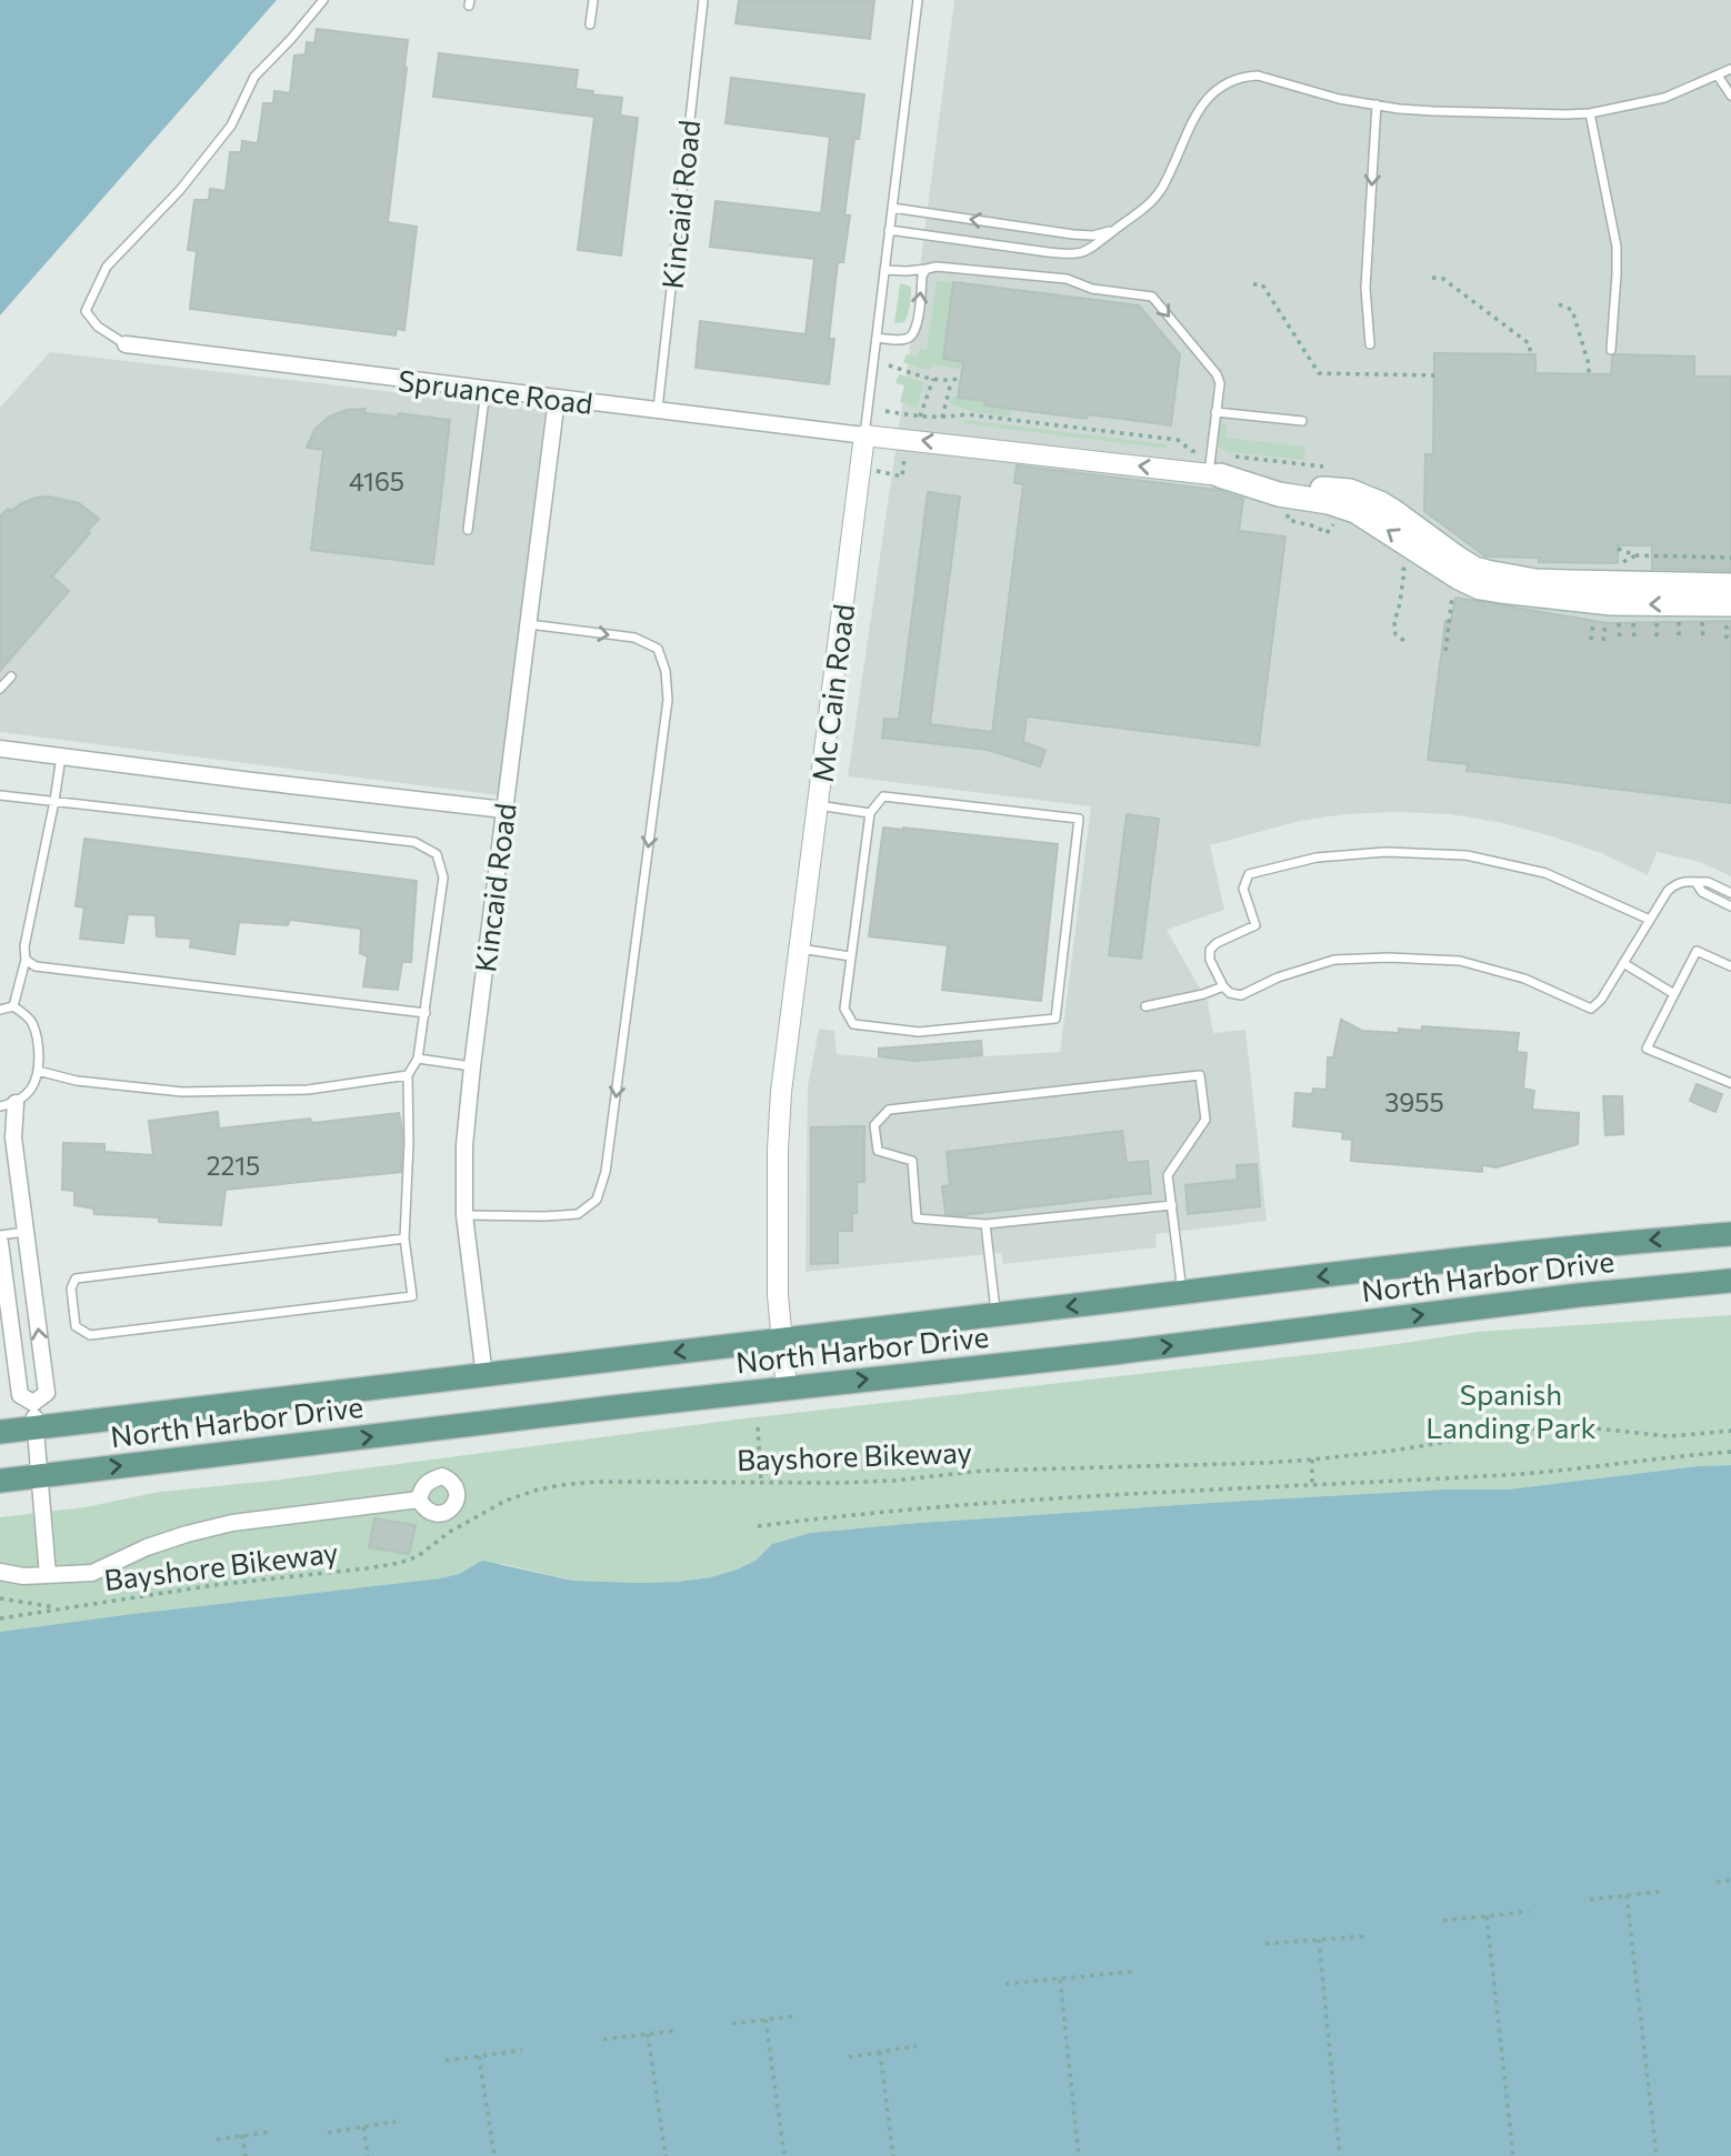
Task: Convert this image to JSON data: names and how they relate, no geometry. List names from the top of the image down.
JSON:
{
  "streets": {
    "main road": ["North Harbor Drive"],
    "street": ["Kincaid Road", "Spruance Road", "Mc Cain Road"],
    "path": ["Bayshore Bikeway"]
  },
  "crossings": [
    ["Kincaid Road", "Spruance Road"],
    ["Kincaid Road", "North Harbor Drive"],
    ["Spruance Road", "Mc Cain Road"],
    ["Mc Cain Road", "North Harbor Drive"]
  ],
  "parks": ["Spanish Landing Park"],
  "house_numbers": ["4165", "3955", "2215"]
}
